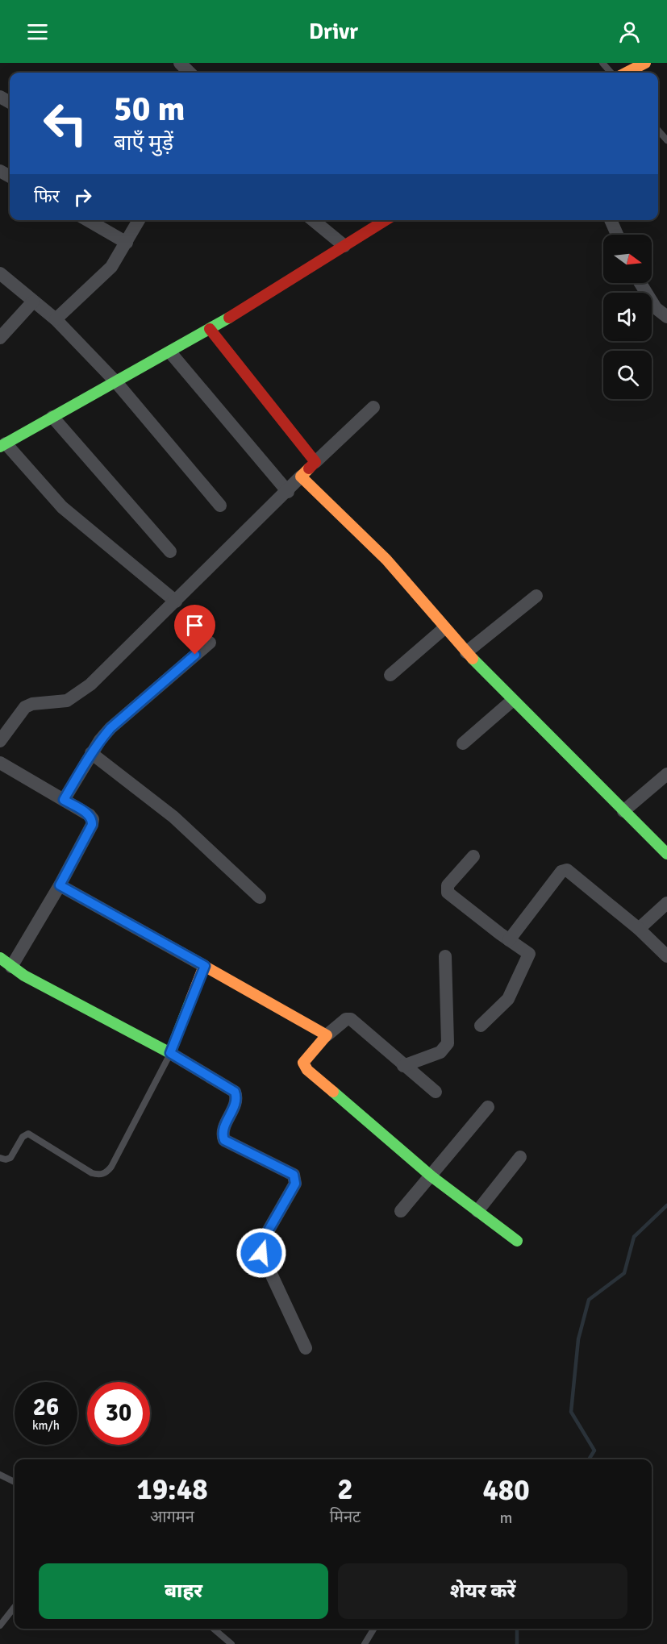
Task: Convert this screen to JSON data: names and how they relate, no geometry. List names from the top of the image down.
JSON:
{
  "north": "right",
  "page": {
    "header": "Drivr",
    "turn": ["50 m", "बाएँ मुड़ें"],
    "then": "फिर",
    "speed": "26 km/h",
    "limit": "30",
    "eta": [
      "19:48",
      "आगमन",
      "2",
      "मिनट",
      "480",
      "m"
    ],
    "buttons": ["बाहर", "शेयर करें"]
  }
}
